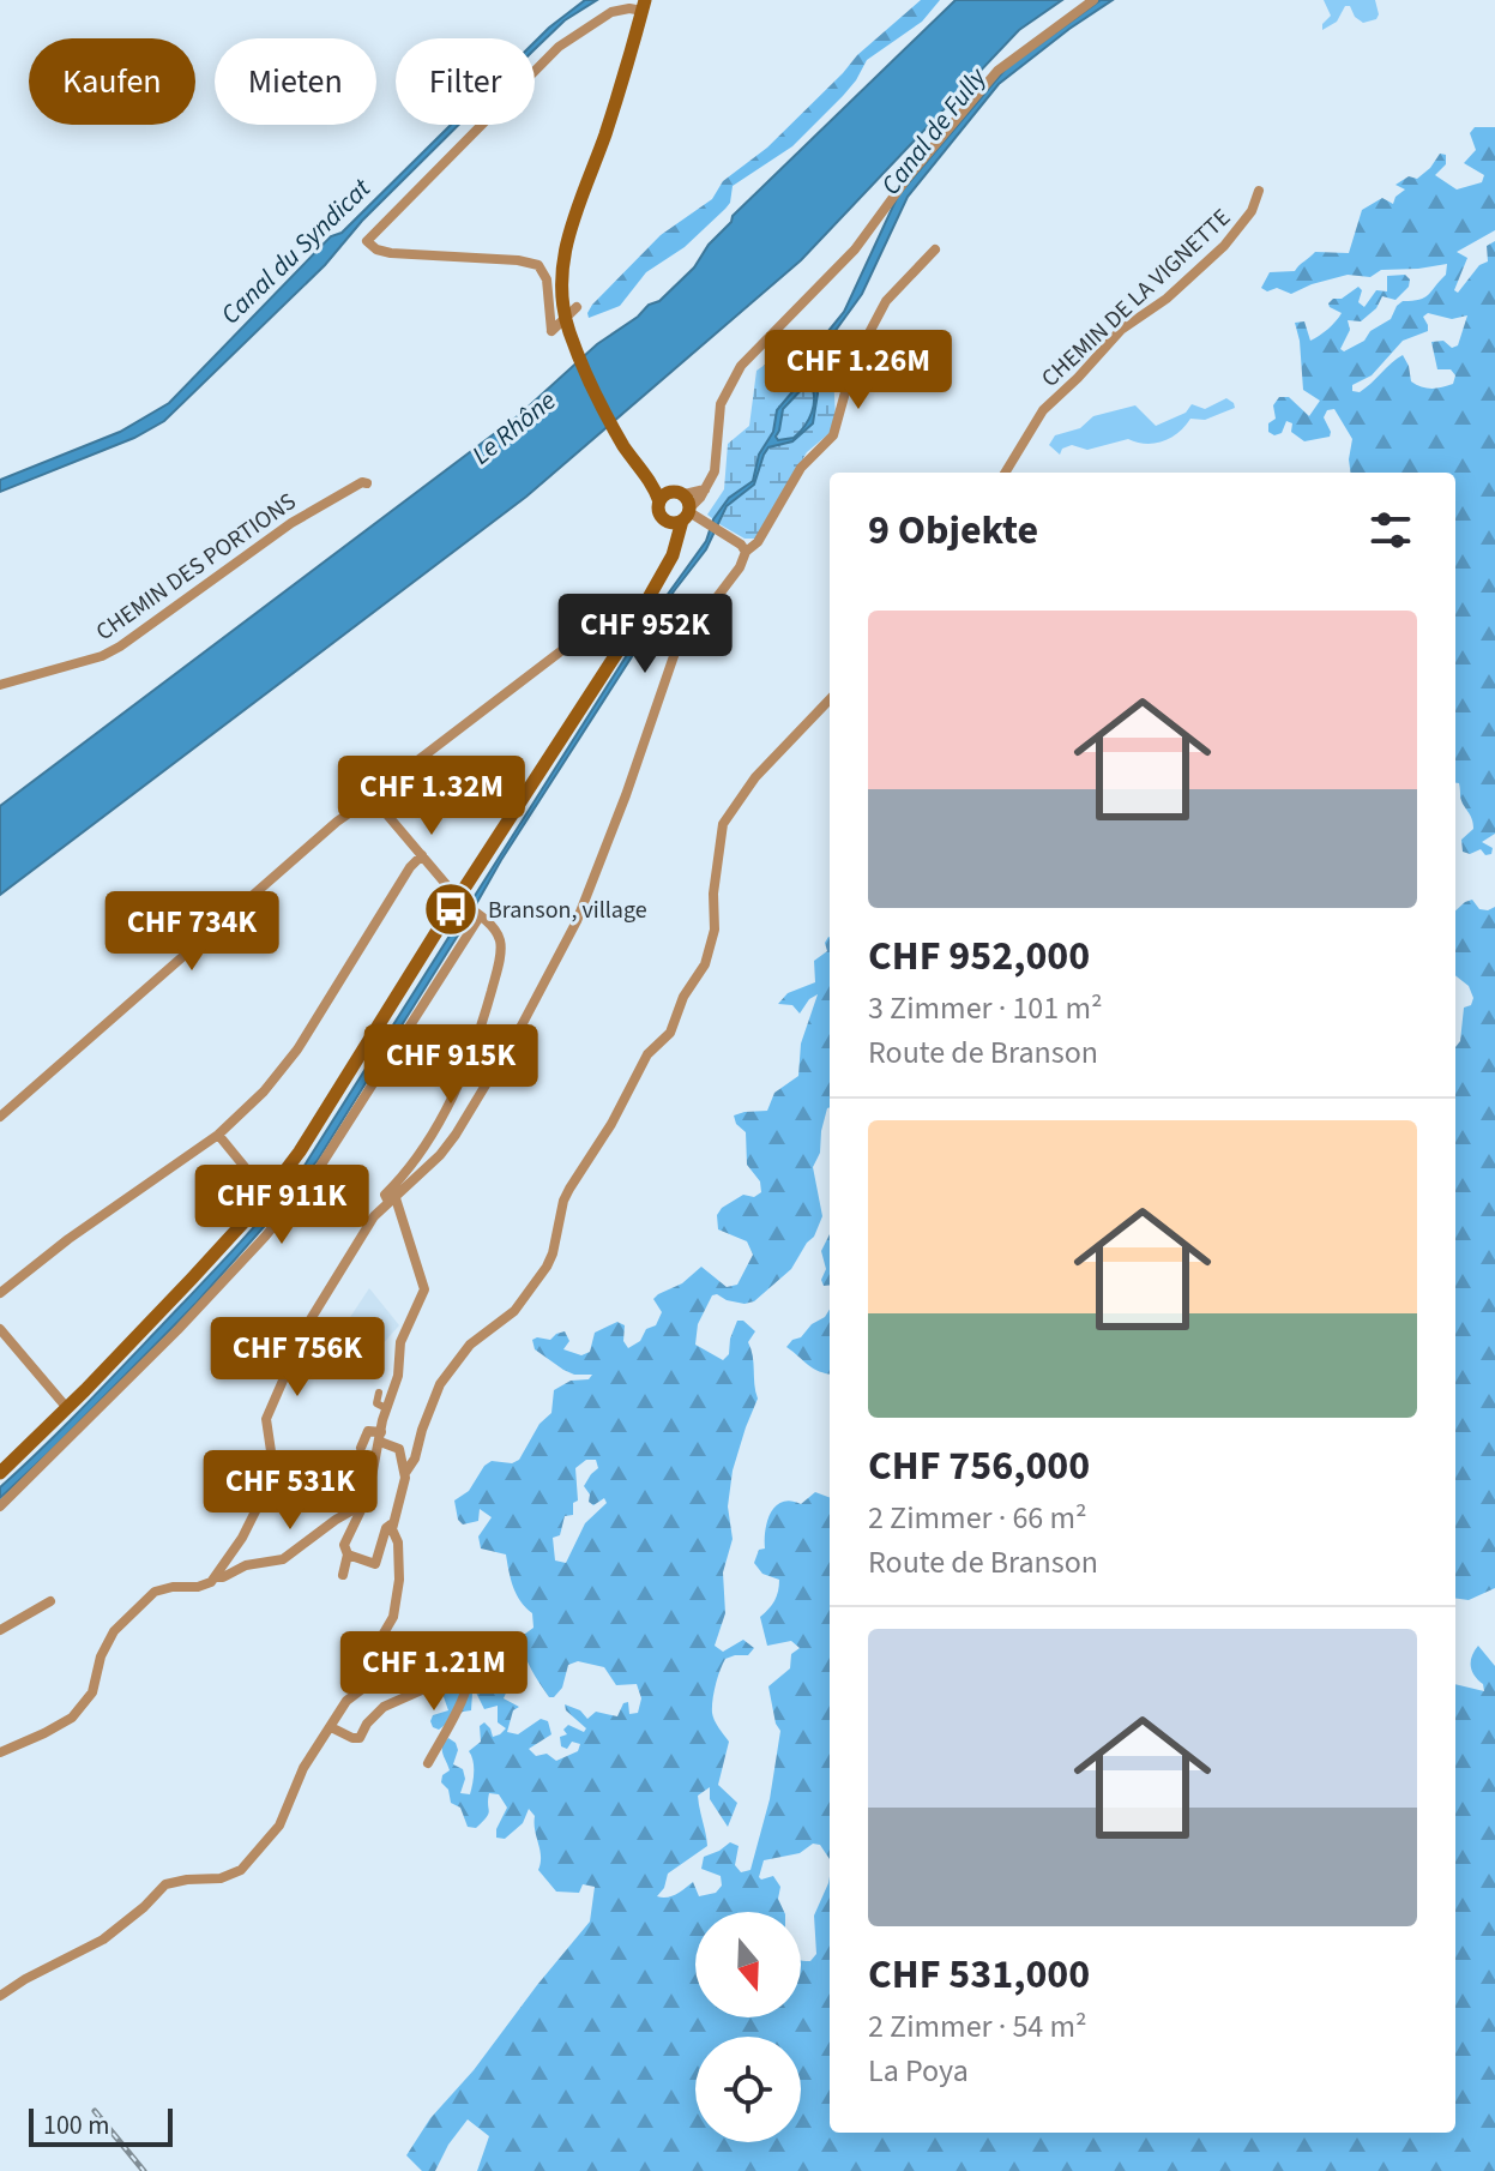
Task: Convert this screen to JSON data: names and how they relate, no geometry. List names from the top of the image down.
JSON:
{
  "streets": {
    "street": ["CHEMIN DE LA VIGNETTE", "CHEMIN DES PORTIONS"]
  },
  "water": ["Canal de Fully", "Canal du Syndicat", "Le Rhône"],
  "places": {
    "bus stop": ["Branson, village"]
  },
  "scale_bar": "100 m",
  "north": "bottom",
  "page": {
    "chip": ["Kaufen", "Mieten", "Filter"],
    "price": [
      "CHF 1.26M",
      "CHF 952K",
      "CHF 1.32M",
      "CHF 734K",
      "CHF 915K",
      "CHF 911K",
      "CHF 756K",
      "CHF 531K",
      "CHF 1.21M"
    ],
    "heading": "9 Objekte",
    "list": [
      {
        "name": "CHF 952,000",
        "note": "3 Zimmer · 101 m² · Route de Branson"
      },
      {
        "name": "CHF 756,000",
        "note": "2 Zimmer · 66 m² · Route de Branson"
      },
      {
        "name": "CHF 531,000",
        "note": "2 Zimmer · 54 m² · La Poya"
      }
    ],
    "scale": "100 m"
  }
}
